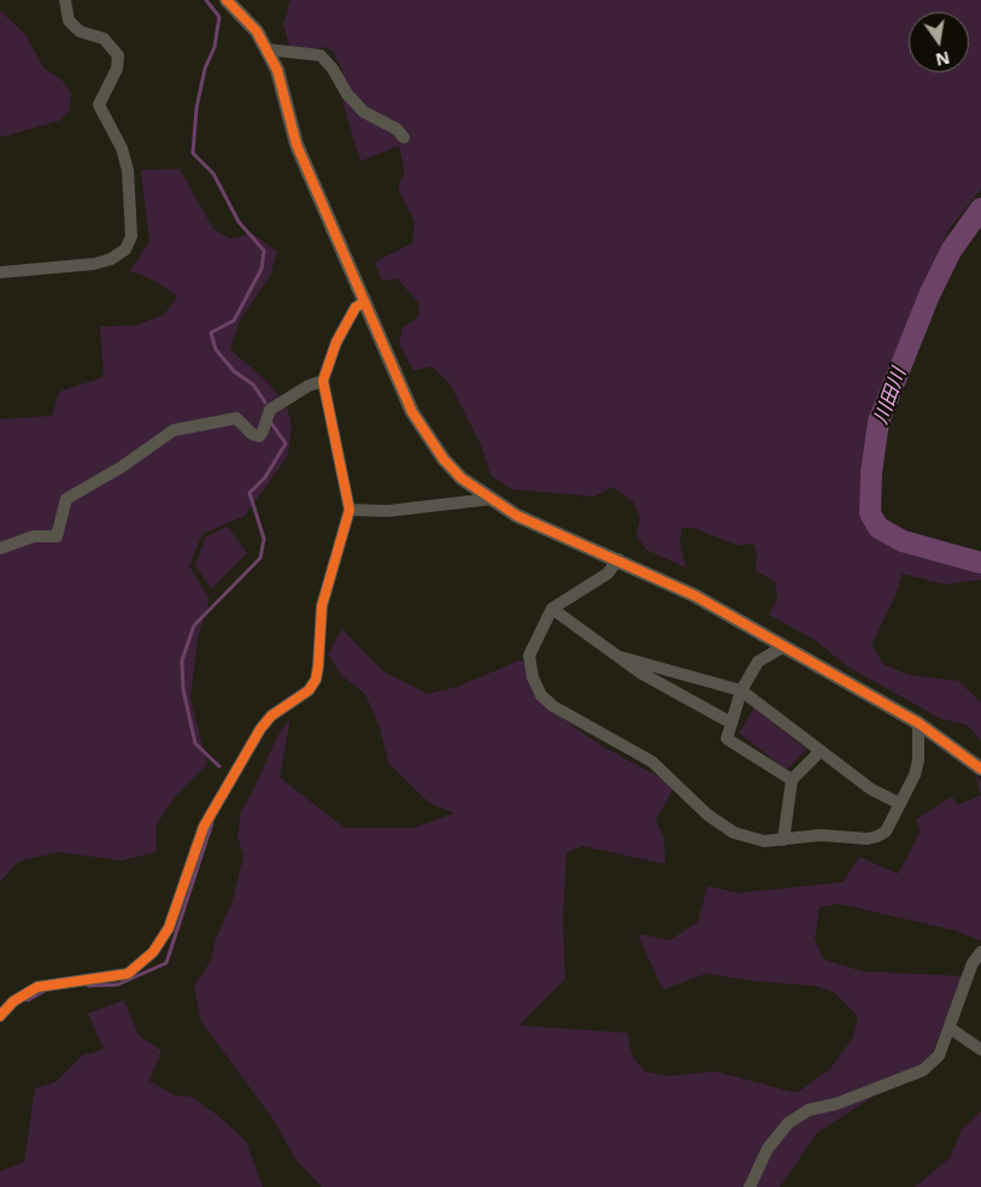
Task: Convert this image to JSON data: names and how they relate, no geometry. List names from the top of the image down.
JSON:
{
  "water": ["川田川"],
  "north": "bottom"
}
